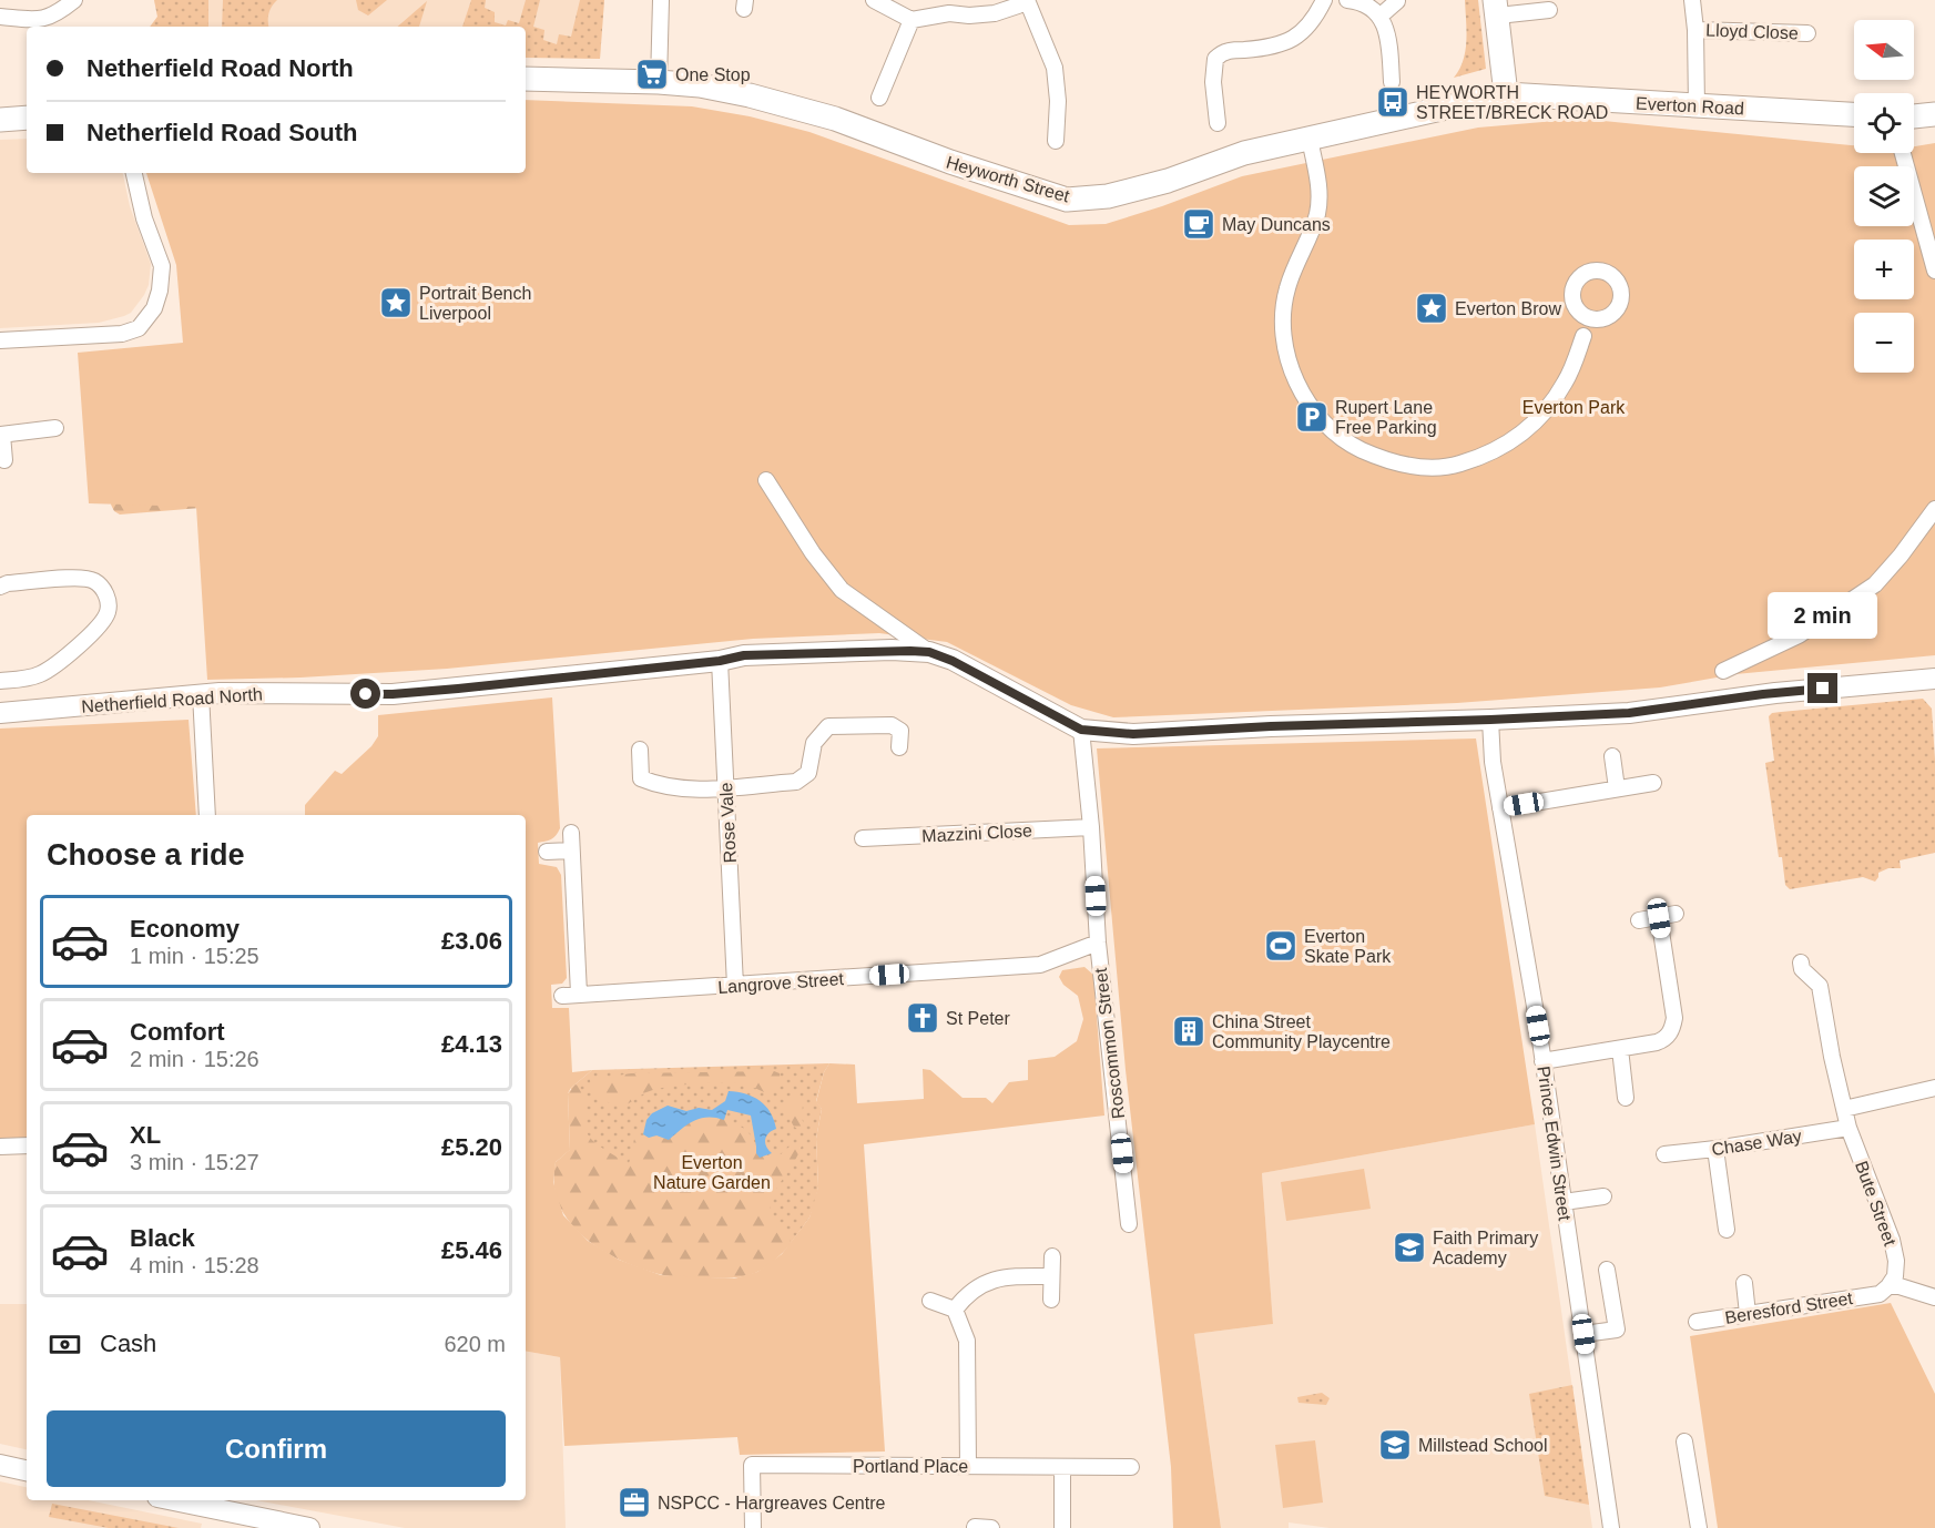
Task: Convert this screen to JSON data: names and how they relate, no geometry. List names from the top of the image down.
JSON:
{
  "streets": {
    "main road": ["Everton Road", "Heyworth Street"],
    "street": [
      "Lloyd Close",
      "Netherfield Road North",
      "Rose Vale",
      "Mazzini Close",
      "Langrove Street",
      "Roscommon Street",
      "Chase Way",
      "Prince Edwin Street",
      "Bute Street",
      "Beresford Street",
      "Portland Place"
    ]
  },
  "crossings": [
    ["Lloyd Close", "Everton Road"],
    ["Everton Road", "Heyworth Street"],
    ["Netherfield Road North", "Rose Vale"],
    ["Netherfield Road North", "Roscommon Street"],
    ["Rose Vale", "Langrove Street"],
    ["Mazzini Close", "Roscommon Street"],
    ["Langrove Street", "Roscommon Street"],
    ["Chase Way", "Bute Street"],
    ["Bute Street", "Beresford Street"]
  ],
  "parks": ["Everton Park", "Everton Nature Garden"],
  "places": {
    "supermarket": ["One Stop"],
    "bus stop": ["HEYWORTH STREET/BRECK ROAD"],
    "cafe": ["May Duncans"],
    "place": ["Portrait Bench Liverpool", "Everton Brow"],
    "parking": ["Rupert Lane Free Parking"],
    "sports": ["Everton Skate Park"],
    "church": ["St Peter"],
    "building": ["China Street Community Playcentre"],
    "school or university": ["Faith Primary Academy", "Millstead School"],
    "office": ["NSPCC - Hargreaves Centre"]
  },
  "north": "left",
  "page": {
    "map_buttons": ["+", "−"],
    "banner": ["Netherfield Road North", "Netherfield Road South"],
    "bubble": "2 min",
    "heading": "Choose a ride",
    "list": [
      {
        "name": "Economy",
        "note": "1 min · 15:25",
        "value": "£3.06"
      },
      {
        "name": "Comfort",
        "note": "2 min · 15:26",
        "value": "£4.13"
      },
      {
        "name": "XL",
        "note": "3 min · 15:27",
        "value": "£5.20"
      },
      {
        "name": "Black",
        "note": "4 min · 15:28",
        "value": "£5.46"
      }
    ],
    "pay": ["Cash", "620 m"],
    "buttons": "Confirm"
  }
}
